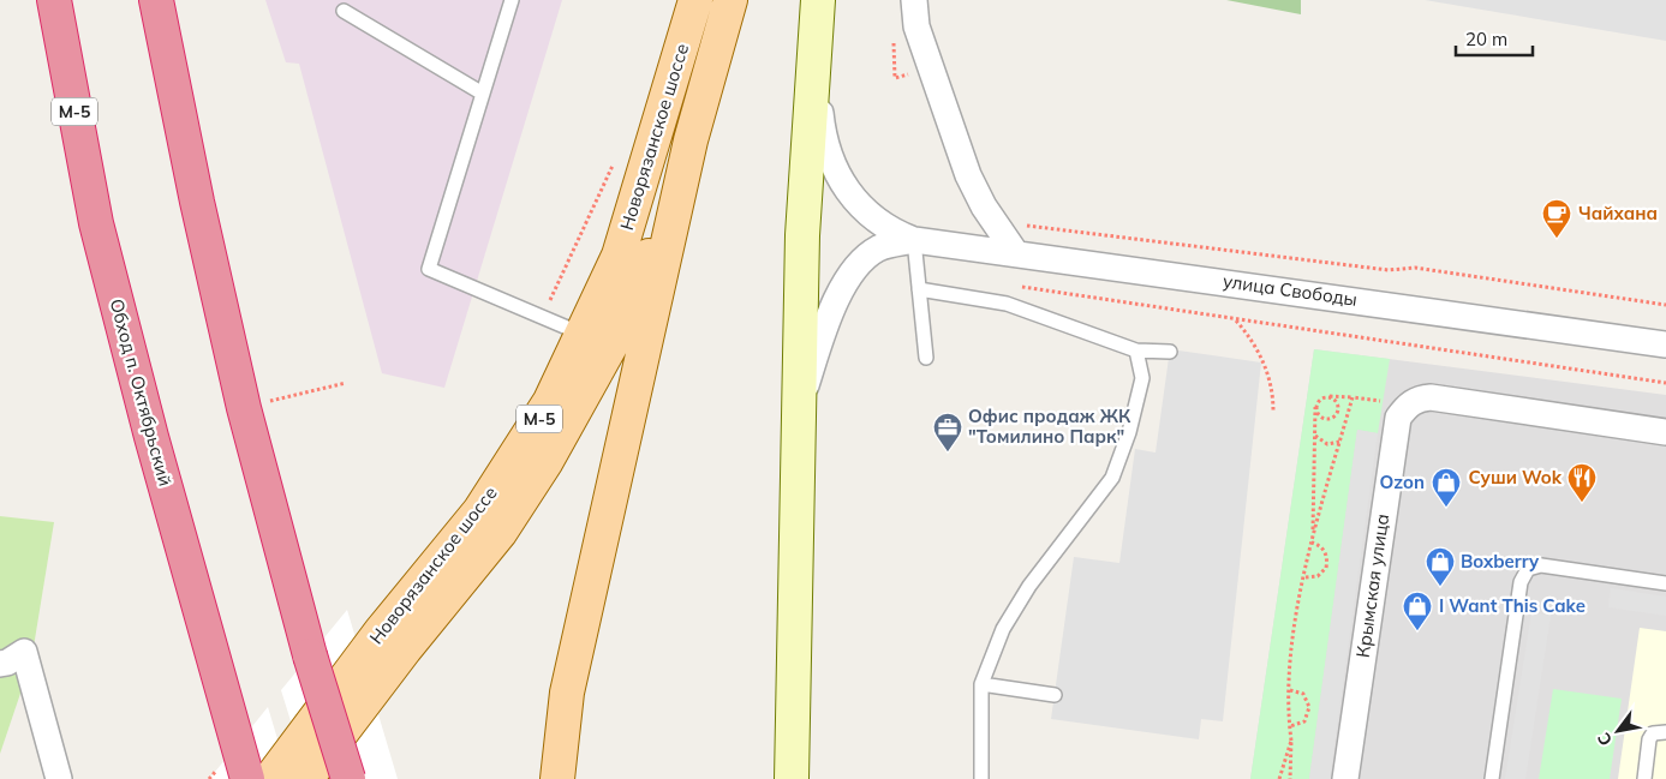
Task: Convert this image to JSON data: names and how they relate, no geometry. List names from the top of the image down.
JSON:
{
  "streets": {
    "highway": ["М-5", "Обход п. Октябрьский"],
    "main road": ["Новорязанское шоссе"],
    "street": ["улица Свободы", "Крымская улица"]
  },
  "places": {
    "cafe": ["Чайхана"],
    "office": ["Офис продаж ЖК \"Томилино Парк\""],
    "restaurant": ["Суши Wok"],
    "shop": ["Ozon", "Boxberry", "I Want This Cake"]
  },
  "scale_bar": "20 m",
  "north": "bottom left"
}
